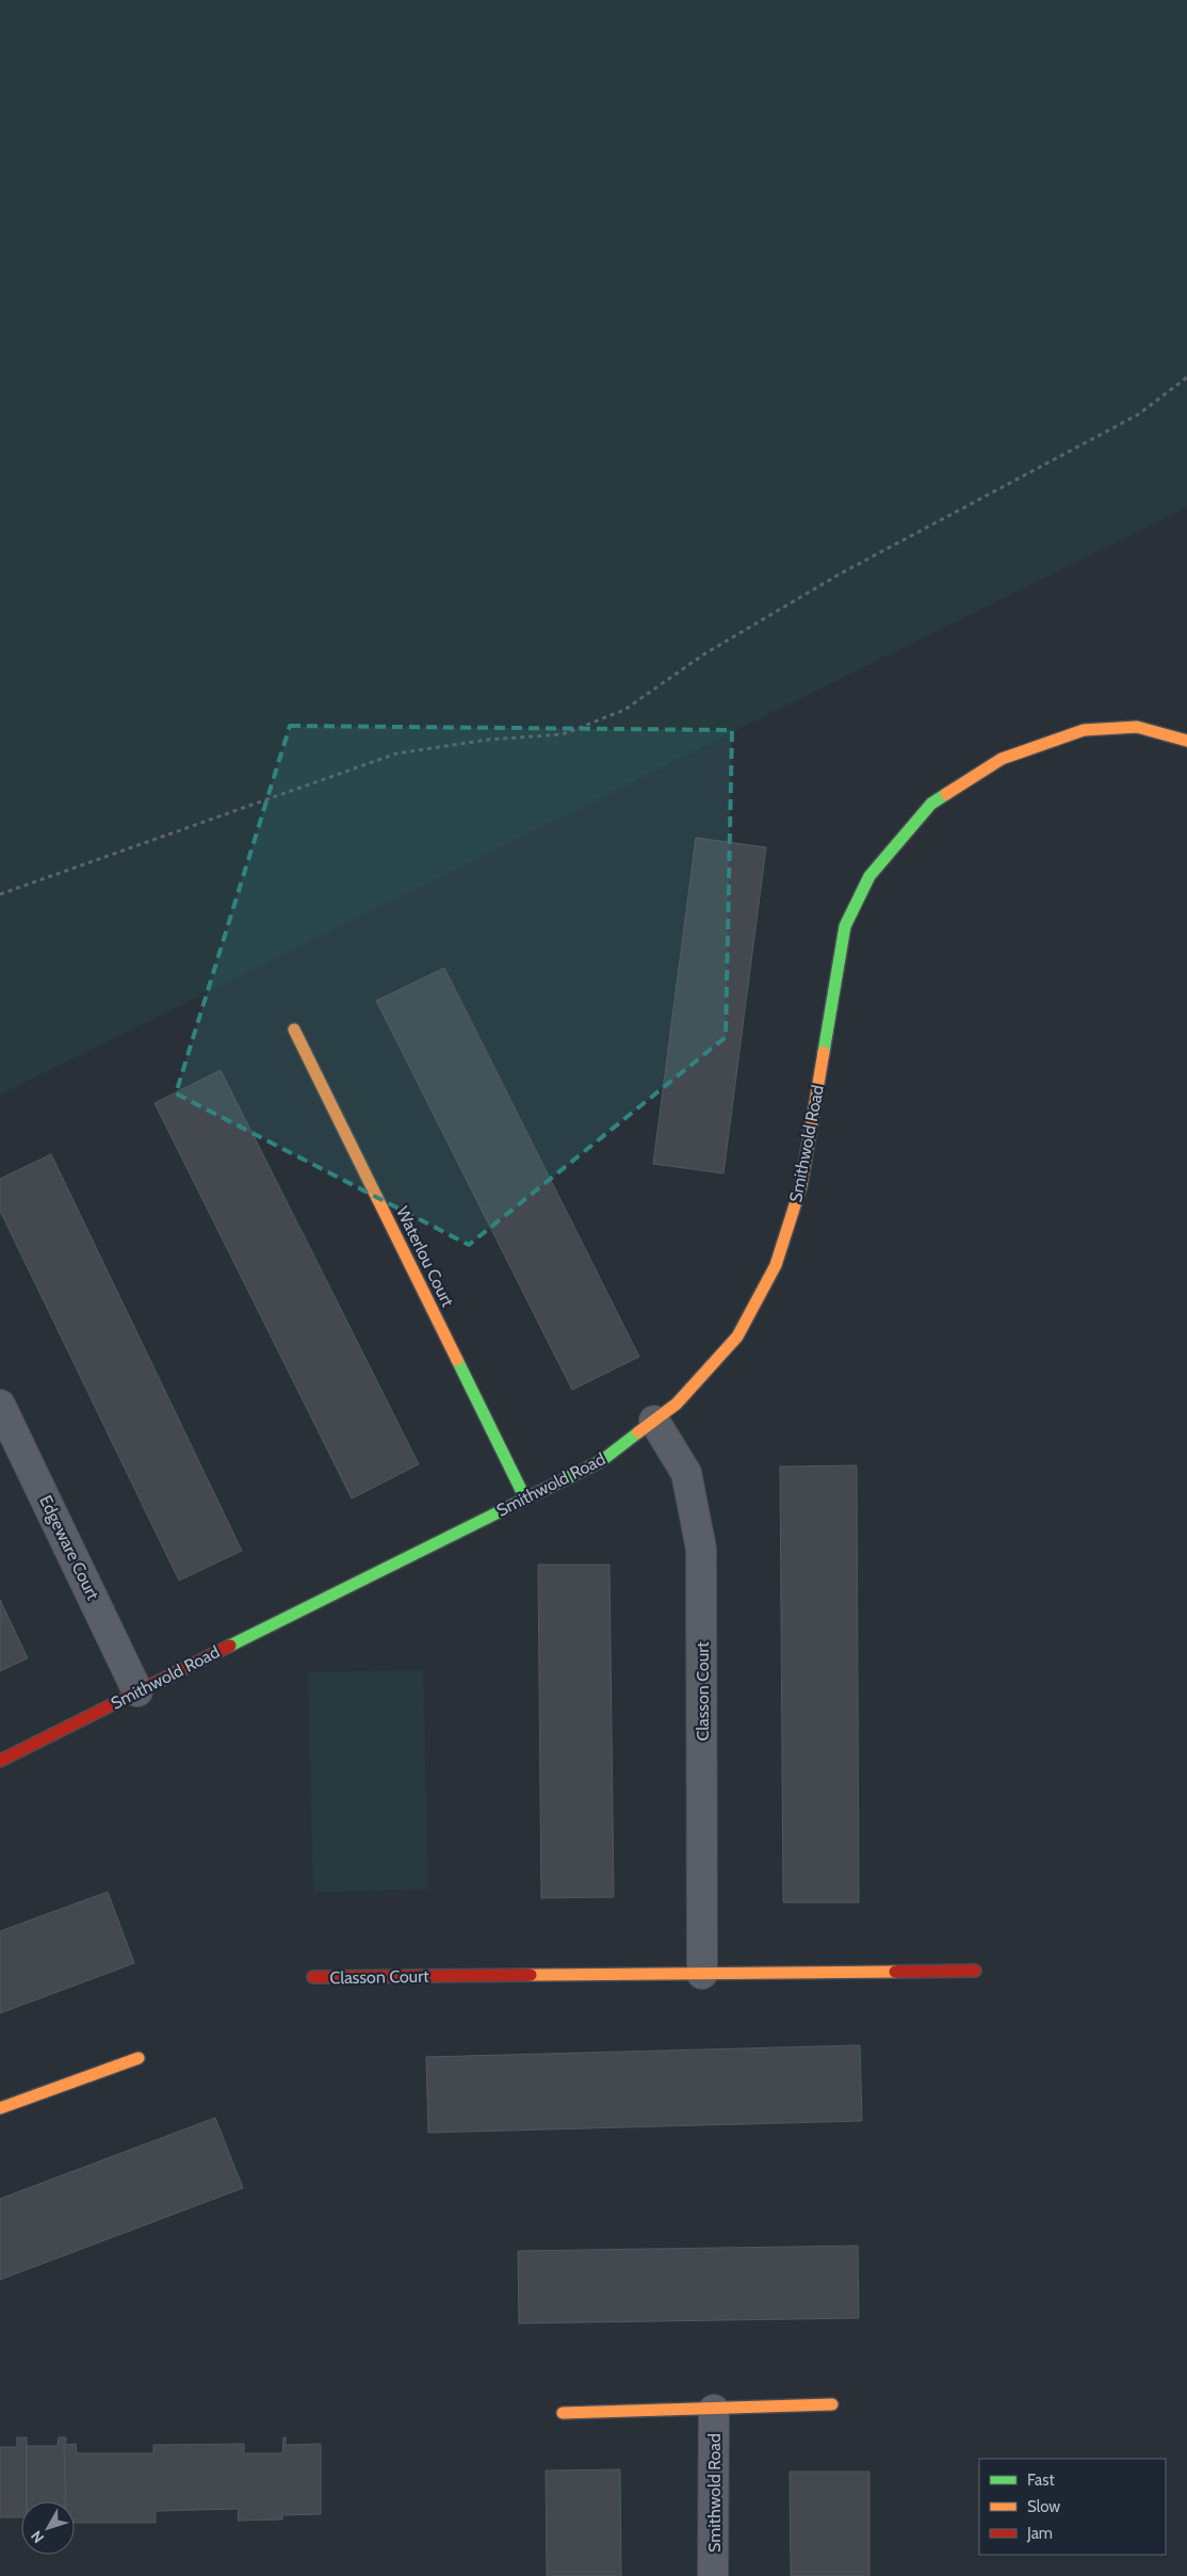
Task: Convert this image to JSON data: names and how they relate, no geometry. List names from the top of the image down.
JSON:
{
  "streets": {
    "street": [
      "Smithwold Road",
      "Waterlou Court",
      "Edgeware Court",
      "Classon Court"
    ]
  },
  "crossings": [
    ["Smithwold Road", "Waterlou Court"],
    ["Smithwold Road", "Edgeware Court"],
    ["Smithwold Road", "Classon Court"]
  ],
  "legend": ["Fast", "Slow", "Jam"],
  "north": "bottom left"
}
